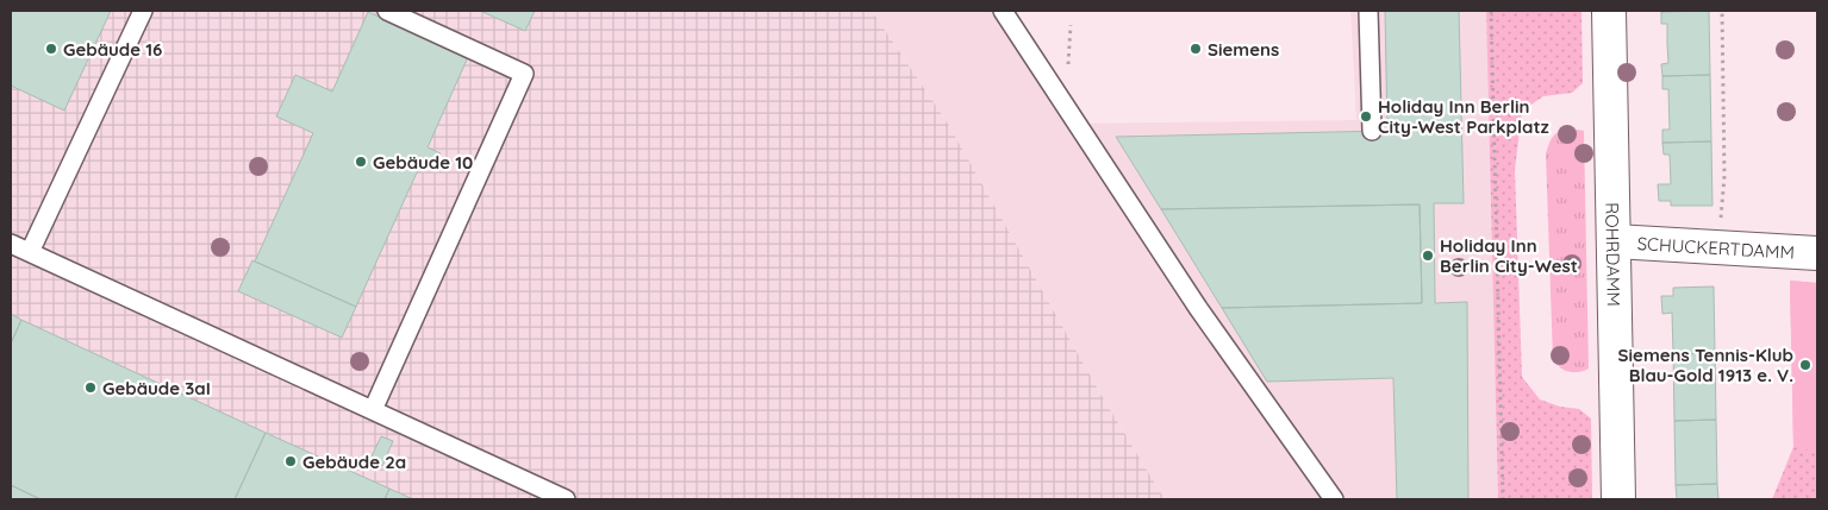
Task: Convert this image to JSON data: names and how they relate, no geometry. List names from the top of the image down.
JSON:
{
  "streets": {
    "main road": ["SCHUCKERTDAMM", "ROHRDAMM"]
  },
  "crossings": [
    ["SCHUCKERTDAMM", "ROHRDAMM"]
  ],
  "places": [
    "Gebäude 16",
    "Siemens",
    "Holiday Inn Berlin City-West Parkplatz",
    "Gebäude 10",
    "Holiday Inn Berlin City-West",
    "Siemens Tennis-Klub Blau-Gold 1913 e. V.",
    "Gebäude 3aI",
    "Gebäude 2a"
  ]
}
